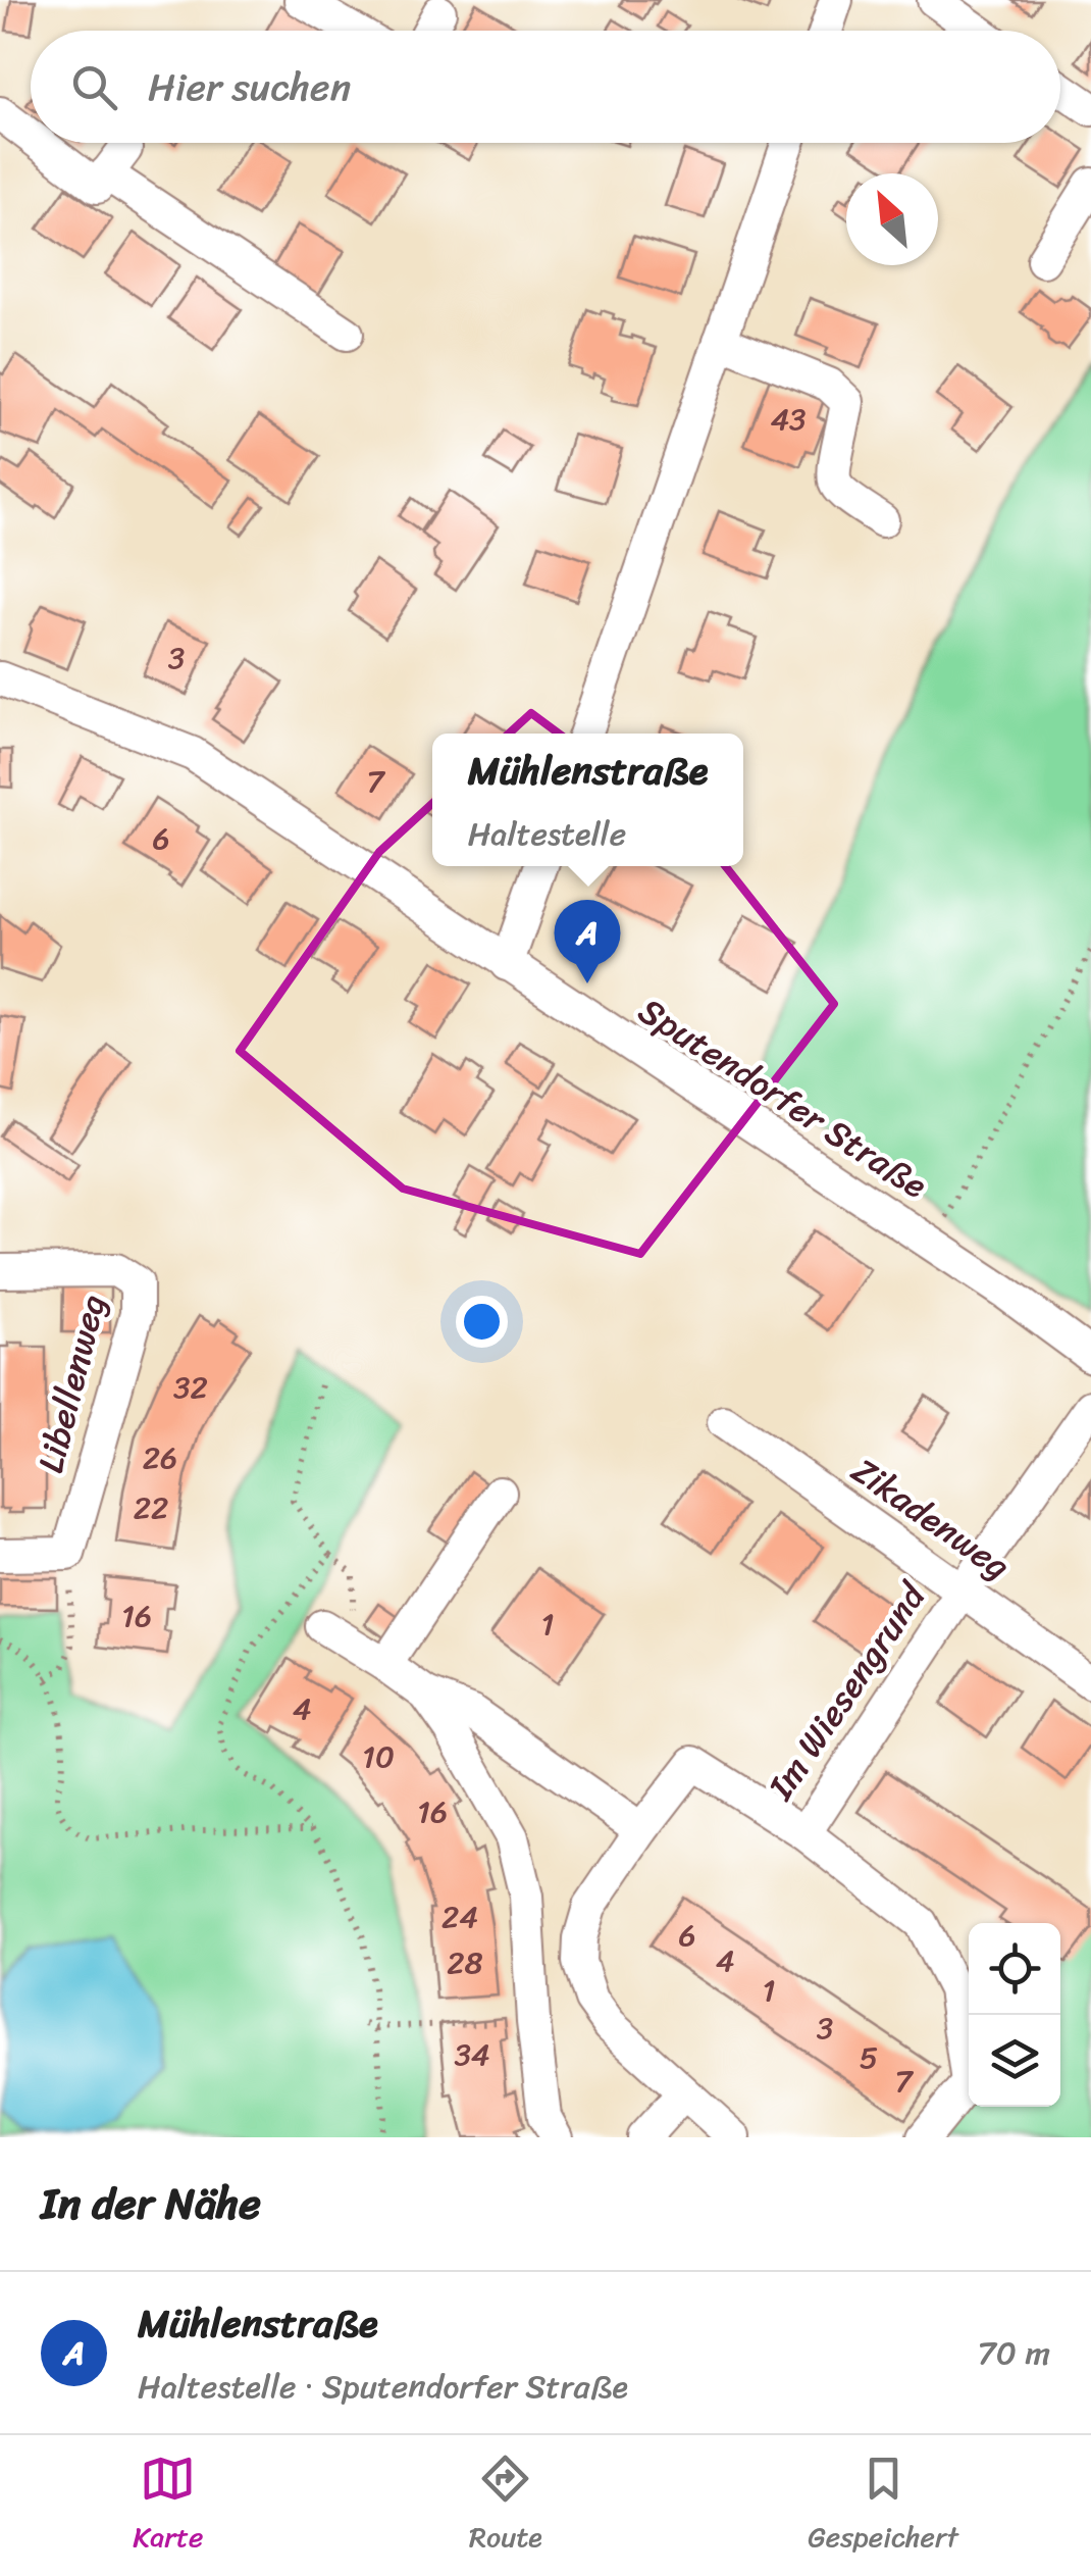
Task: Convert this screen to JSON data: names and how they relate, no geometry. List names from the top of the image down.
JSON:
{
  "streets": {
    "street": [
      "Sputendorfer Straße",
      "Libellenweg",
      "Zikadenweg",
      "Im Wiesengrund"
    ]
  },
  "crossings": [
    ["Zikadenweg", "Im Wiesengrund"]
  ],
  "house_numbers": [
    "43",
    "3",
    "7",
    "6",
    "32",
    "26",
    "22",
    "16",
    "1",
    "4",
    "10",
    "16",
    "24",
    "6",
    "4",
    "28",
    "1",
    "3",
    "34",
    "5",
    "7"
  ],
  "north": "top left",
  "page": {
    "search": "Hier suchen",
    "popup": ["Mühlenstraße", "Haltestelle"],
    "pins": "A",
    "heading": "In der Nähe",
    "list": [
      {
        "mark": "A",
        "name": "Mühlenstraße",
        "note": "Haltestelle · Sputendorfer Straße",
        "value": "70 m"
      }
    ],
    "nav": ["Karte", "Route", "Gespeichert"]
  }
}
